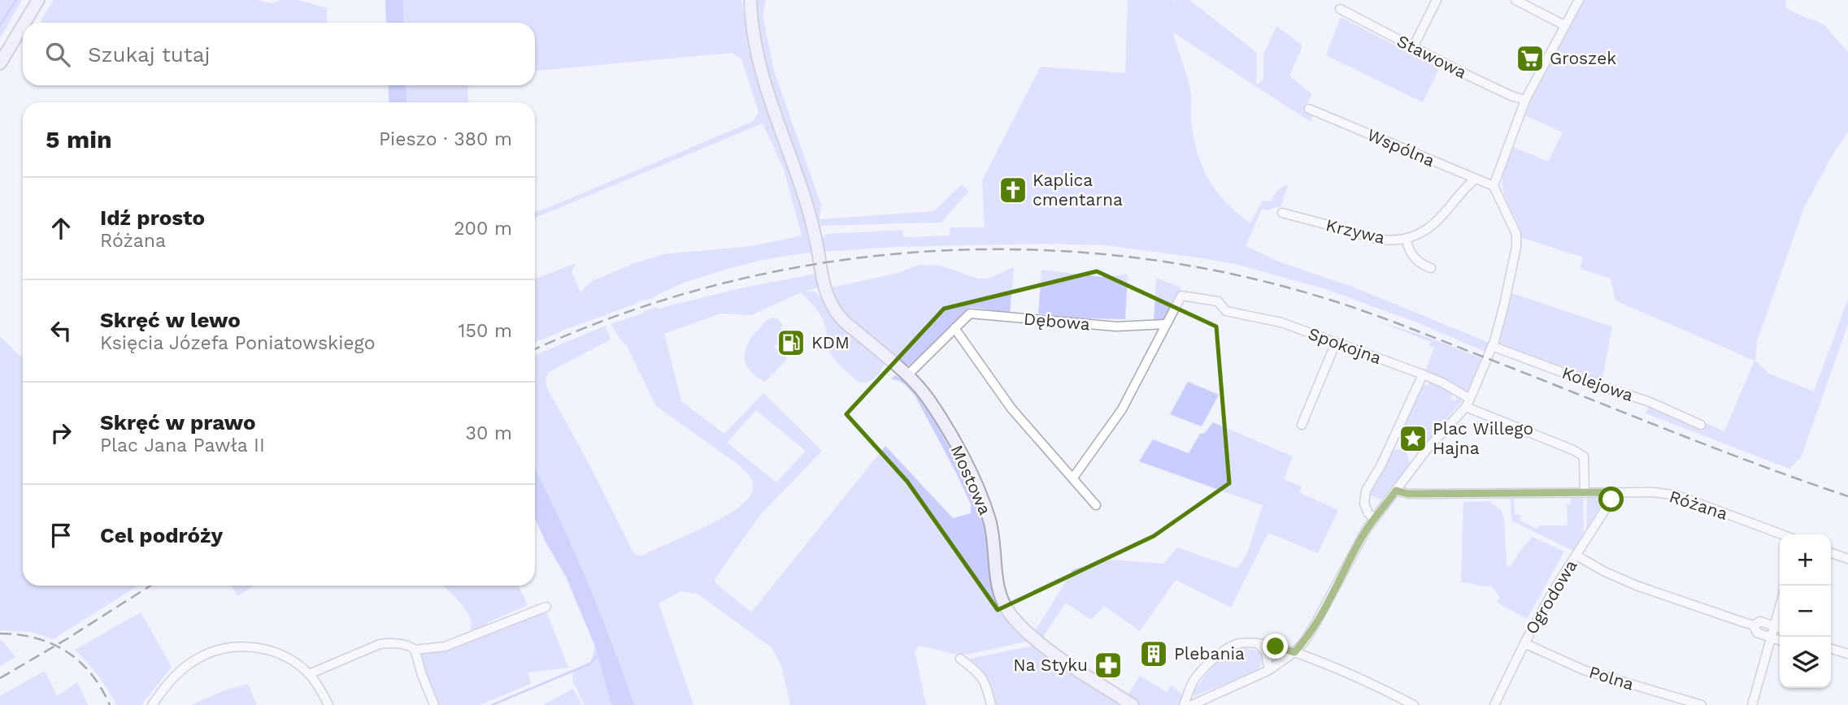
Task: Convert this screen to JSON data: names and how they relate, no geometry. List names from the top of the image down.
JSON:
{
  "streets": {
    "street": [
      "Stawowa",
      "Wspólna",
      "Krzywa",
      "Dębowa",
      "Spokojna",
      "Kolejowa",
      "Mostowa",
      "Różana",
      "Ogrodowa",
      "Polna"
    ]
  },
  "crossings": [
    ["Wspólna", "Krzywa"],
    ["Dębowa", "Spokojna"],
    ["Dębowa", "Mostowa"],
    ["Różana", "Ogrodowa"],
    ["Ogrodowa", "Polna"]
  ],
  "places": {
    "supermarket": ["Groszek"],
    "church": ["Kaplica cmentarna"],
    "fuel station": ["KDM"],
    "place": ["Plac Willego Hajna"],
    "building": ["Plebania"],
    "pharmacy": ["Na Styku"]
  },
  "page": {
    "search": "Szukaj tutaj",
    "heading": ["5 min", "Pieszo · 380 m"],
    "list": [
      ["Idź prosto", "Różana", "200 m"],
      ["Skręć w lewo", "Księcia Józefa Poniatowskiego", "150 m"],
      ["Skręć w prawo", "Plac Jana Pawła II", "30 m"],
      "Cel podróży"
    ],
    "map_buttons": ["+", "−"]
  }
}
